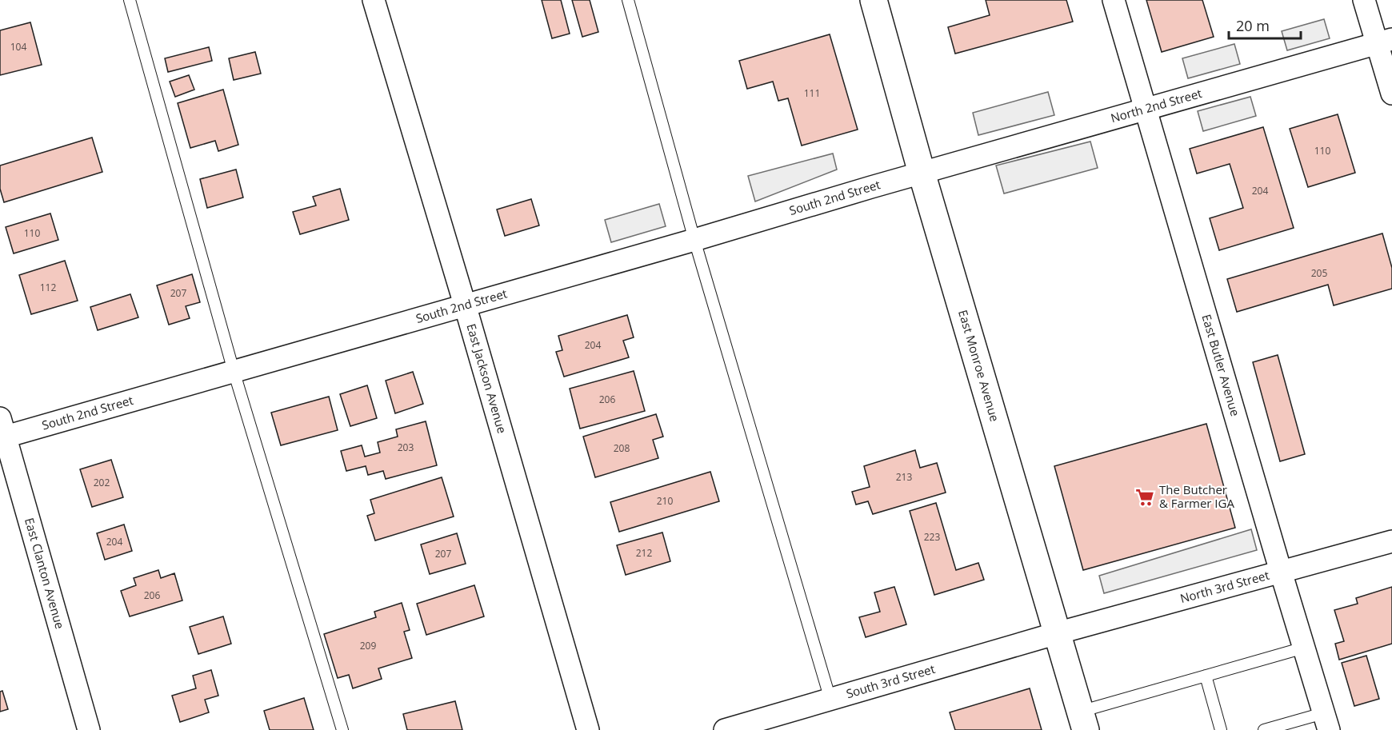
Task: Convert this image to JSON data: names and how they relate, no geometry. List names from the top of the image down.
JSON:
{
  "streets": {
    "main road": ["East Monroe Avenue"],
    "street": [
      "North 2nd Street",
      "South 2nd Street",
      "East Butler Avenue",
      "East Jackson Avenue",
      "East Clanton Avenue",
      "North 3rd Street",
      "South 3rd Street"
    ]
  },
  "crossings": [
    ["North 2nd Street", "South 2nd Street"],
    ["North 2nd Street", "East Monroe Avenue"],
    ["North 2nd Street", "East Butler Avenue"],
    ["South 2nd Street", "East Monroe Avenue"],
    ["South 2nd Street", "East Jackson Avenue"],
    ["South 2nd Street", "East Clanton Avenue"],
    ["East Monroe Avenue", "North 3rd Street"],
    ["East Monroe Avenue", "South 3rd Street"],
    ["East Butler Avenue", "North 3rd Street"],
    ["North 3rd Street", "South 3rd Street"]
  ],
  "places": {
    "supermarket": ["The Butcher & Farmer IGA"]
  },
  "house_numbers": [
    "104",
    "111",
    "110",
    "204",
    "110",
    "205",
    "112",
    "207",
    "204",
    "206",
    "203",
    "208",
    "213",
    "202",
    "210",
    "223",
    "204",
    "212",
    "207",
    "206",
    "209"
  ],
  "scale_bar": "20 m"
}
